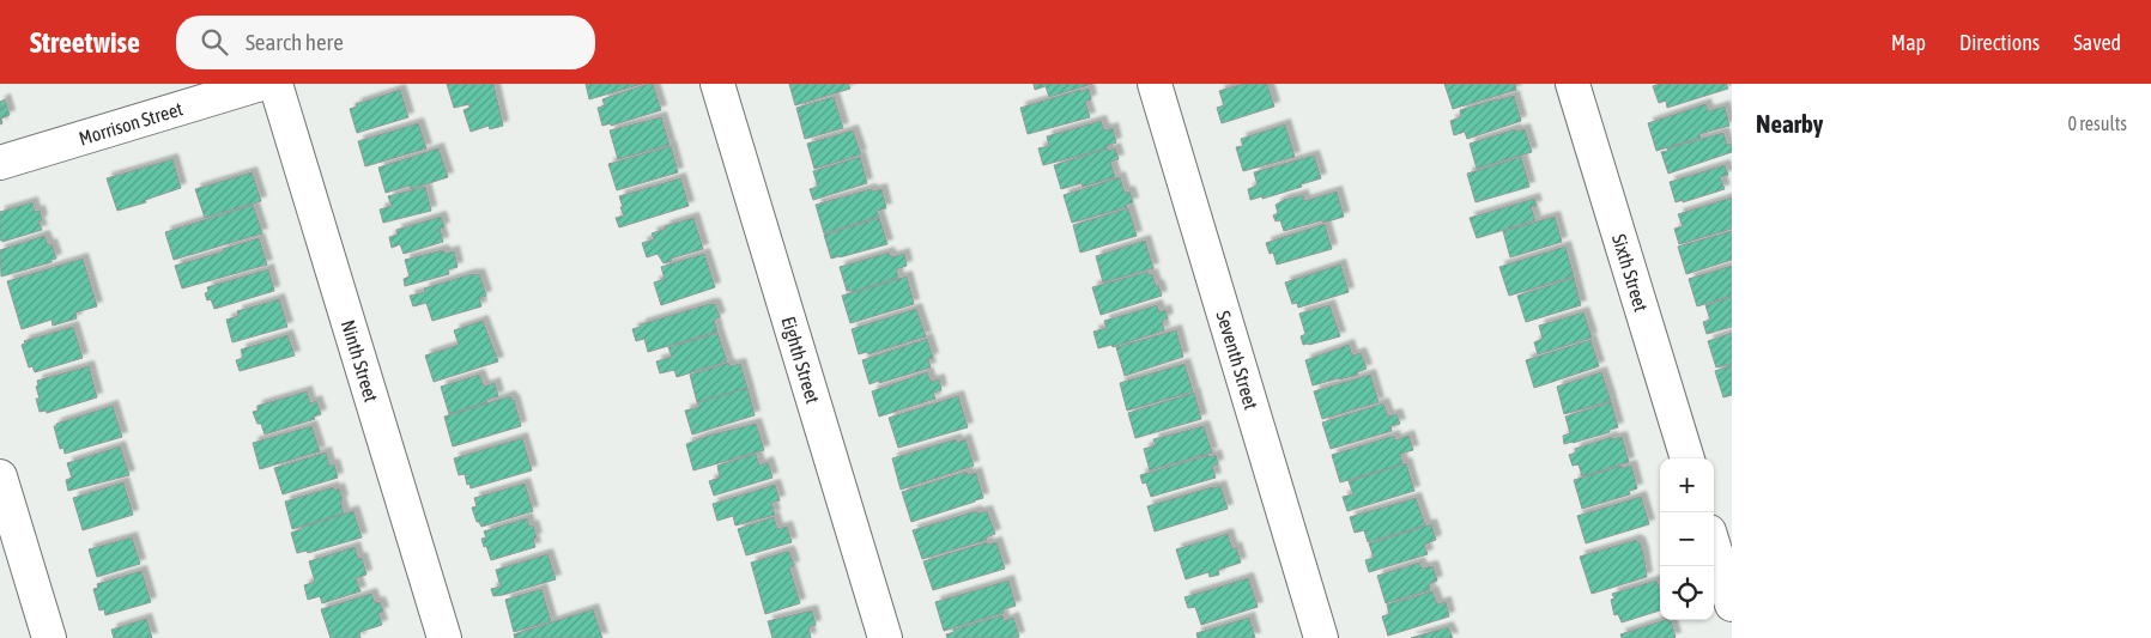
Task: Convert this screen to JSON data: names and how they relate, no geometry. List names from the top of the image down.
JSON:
{
  "streets": {
    "street": [
      "Morrison Street",
      "Sixth Street",
      "Seventh Street",
      "Ninth Street",
      "Eighth Street"
    ]
  },
  "page": {
    "header": "Streetwise",
    "search": "Search here",
    "nav": ["Map", "Directions", "Saved"],
    "heading": ["Nearby", "0 results"],
    "map_buttons": ["+", "−"]
  }
}
